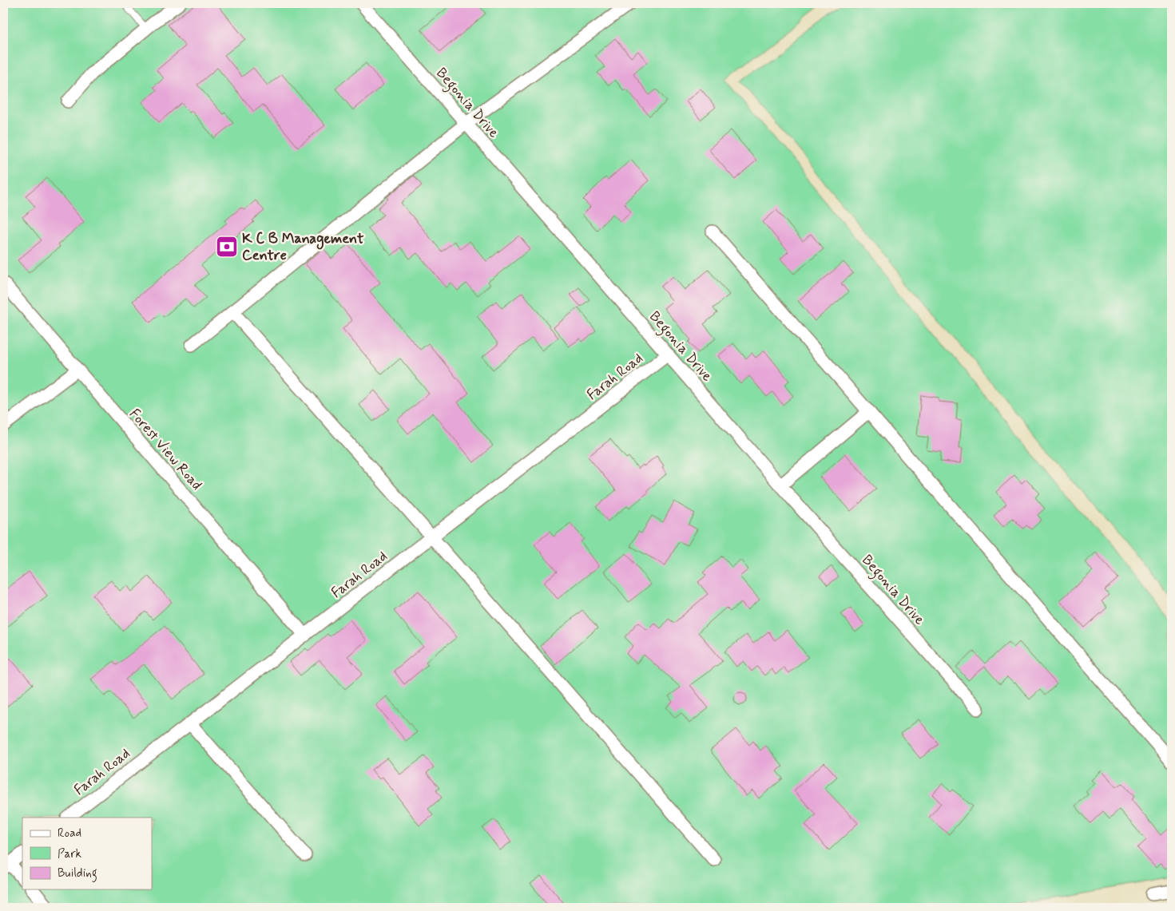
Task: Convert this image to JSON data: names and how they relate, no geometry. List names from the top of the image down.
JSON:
{
  "streets": {
    "street": ["Begonia Drive", "Farah Road", "Forest View Road"]
  },
  "crossings": [
    ["Begonia Drive", "Farah Road"],
    ["Farah Road", "Forest View Road"]
  ],
  "places": {
    "bank": ["K C B Management Centre"]
  },
  "legend": ["Road", "Park", "Building"]
}
